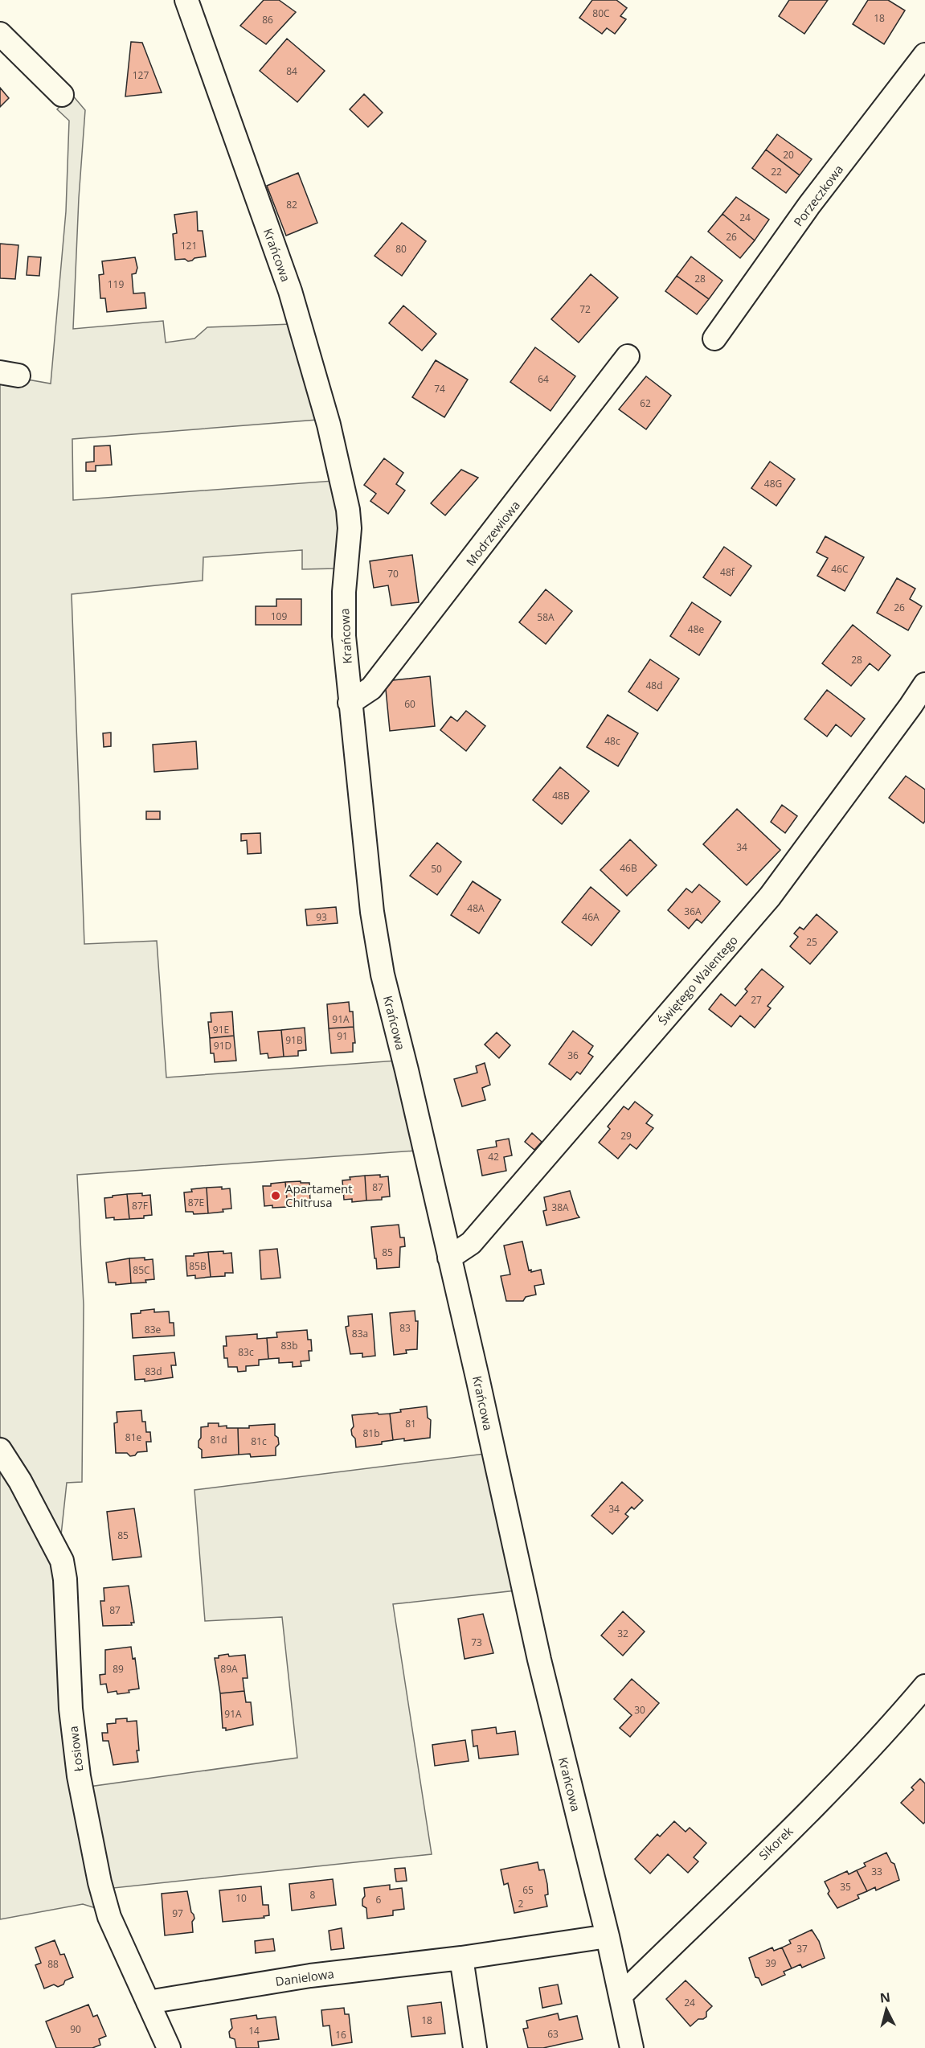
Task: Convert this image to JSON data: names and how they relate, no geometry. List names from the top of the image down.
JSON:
{
  "streets": {
    "street": [
      "Porzeczkowa",
      "Krańcowa",
      "Modrzewiowa",
      "Świętego Walentego",
      "Łosiowa",
      "Sikorek",
      "Danielowa"
    ]
  },
  "crossings": [
    ["Krańcowa", "Modrzewiowa"],
    ["Krańcowa", "Świętego Walentego"],
    ["Krańcowa", "Sikorek"],
    ["Krańcowa", "Danielowa"],
    ["Łosiowa", "Danielowa"]
  ],
  "places": ["Apartament Chitrusa"],
  "house_numbers": [
    "80C",
    "18",
    "86",
    "84",
    "127",
    "20",
    "22",
    "82",
    "24",
    "26",
    "121",
    "80",
    "28",
    "119",
    "72",
    "64",
    "74",
    "62",
    "48G",
    "46C",
    "48f",
    "70",
    "26",
    "109",
    "58A",
    "48e",
    "28",
    "48d",
    "60",
    "48c",
    "48B",
    "34",
    "46B",
    "50",
    "48A",
    "36A",
    "93",
    "46A",
    "25",
    "27",
    "91A",
    "91E",
    "91",
    "91B",
    "91D",
    "36",
    "29",
    "42",
    "87",
    "87E",
    "87F",
    "38A",
    "85",
    "85B",
    "85C",
    "83",
    "83e",
    "83a",
    "83b",
    "83c",
    "83d",
    "81",
    "81b",
    "81e",
    "81d",
    "81c",
    "34",
    "85",
    "87",
    "32",
    "73",
    "89",
    "89A",
    "30",
    "91A",
    "33",
    "35",
    "65",
    "8",
    "10",
    "6",
    "2",
    "97",
    "37",
    "39",
    "88",
    "24",
    "18",
    "90",
    "14",
    "63",
    "16"
  ],
  "north": "top"
}
